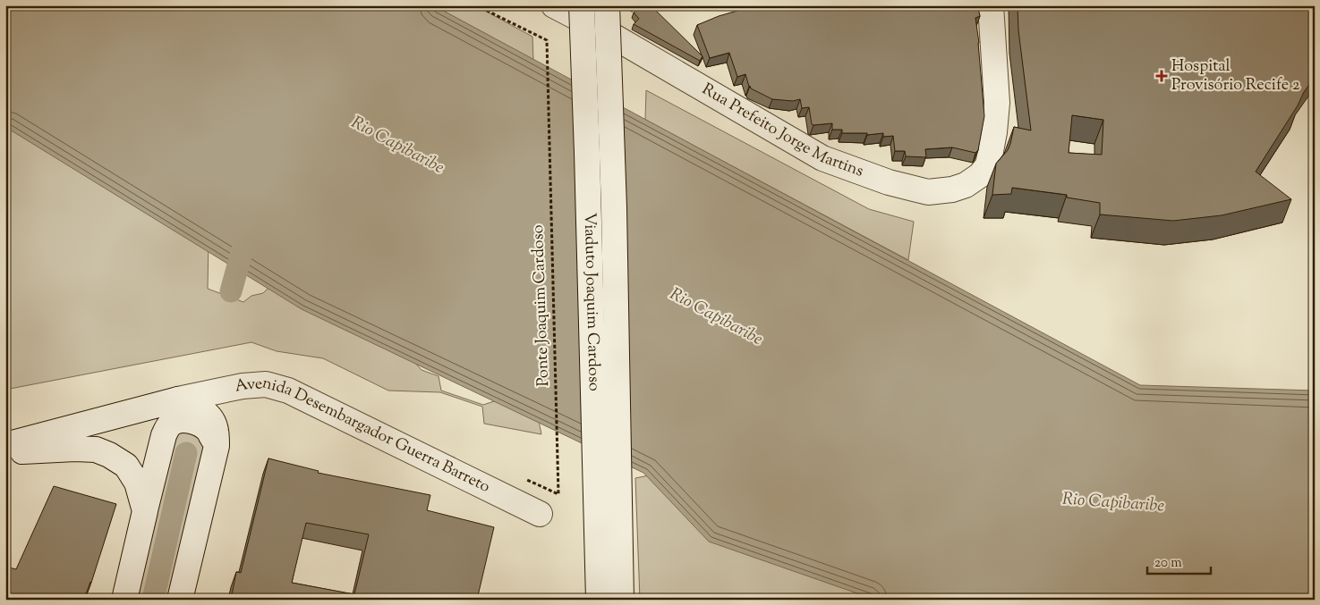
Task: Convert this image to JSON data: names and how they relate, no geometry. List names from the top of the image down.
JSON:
{
  "streets": {
    "street": ["Rua Prefeito Jorge Martins", "Viaduto Joaquim Cardoso", "Avenida Desembargador Guerra Barreto"],
    "path": ["Ponte Joaquim Cardoso"]
  },
  "water": ["Rio Capibaribe"],
  "places": {
    "health": ["Hospital Provisório Recife 2"]
  },
  "scale_bar": "20 m"
}
